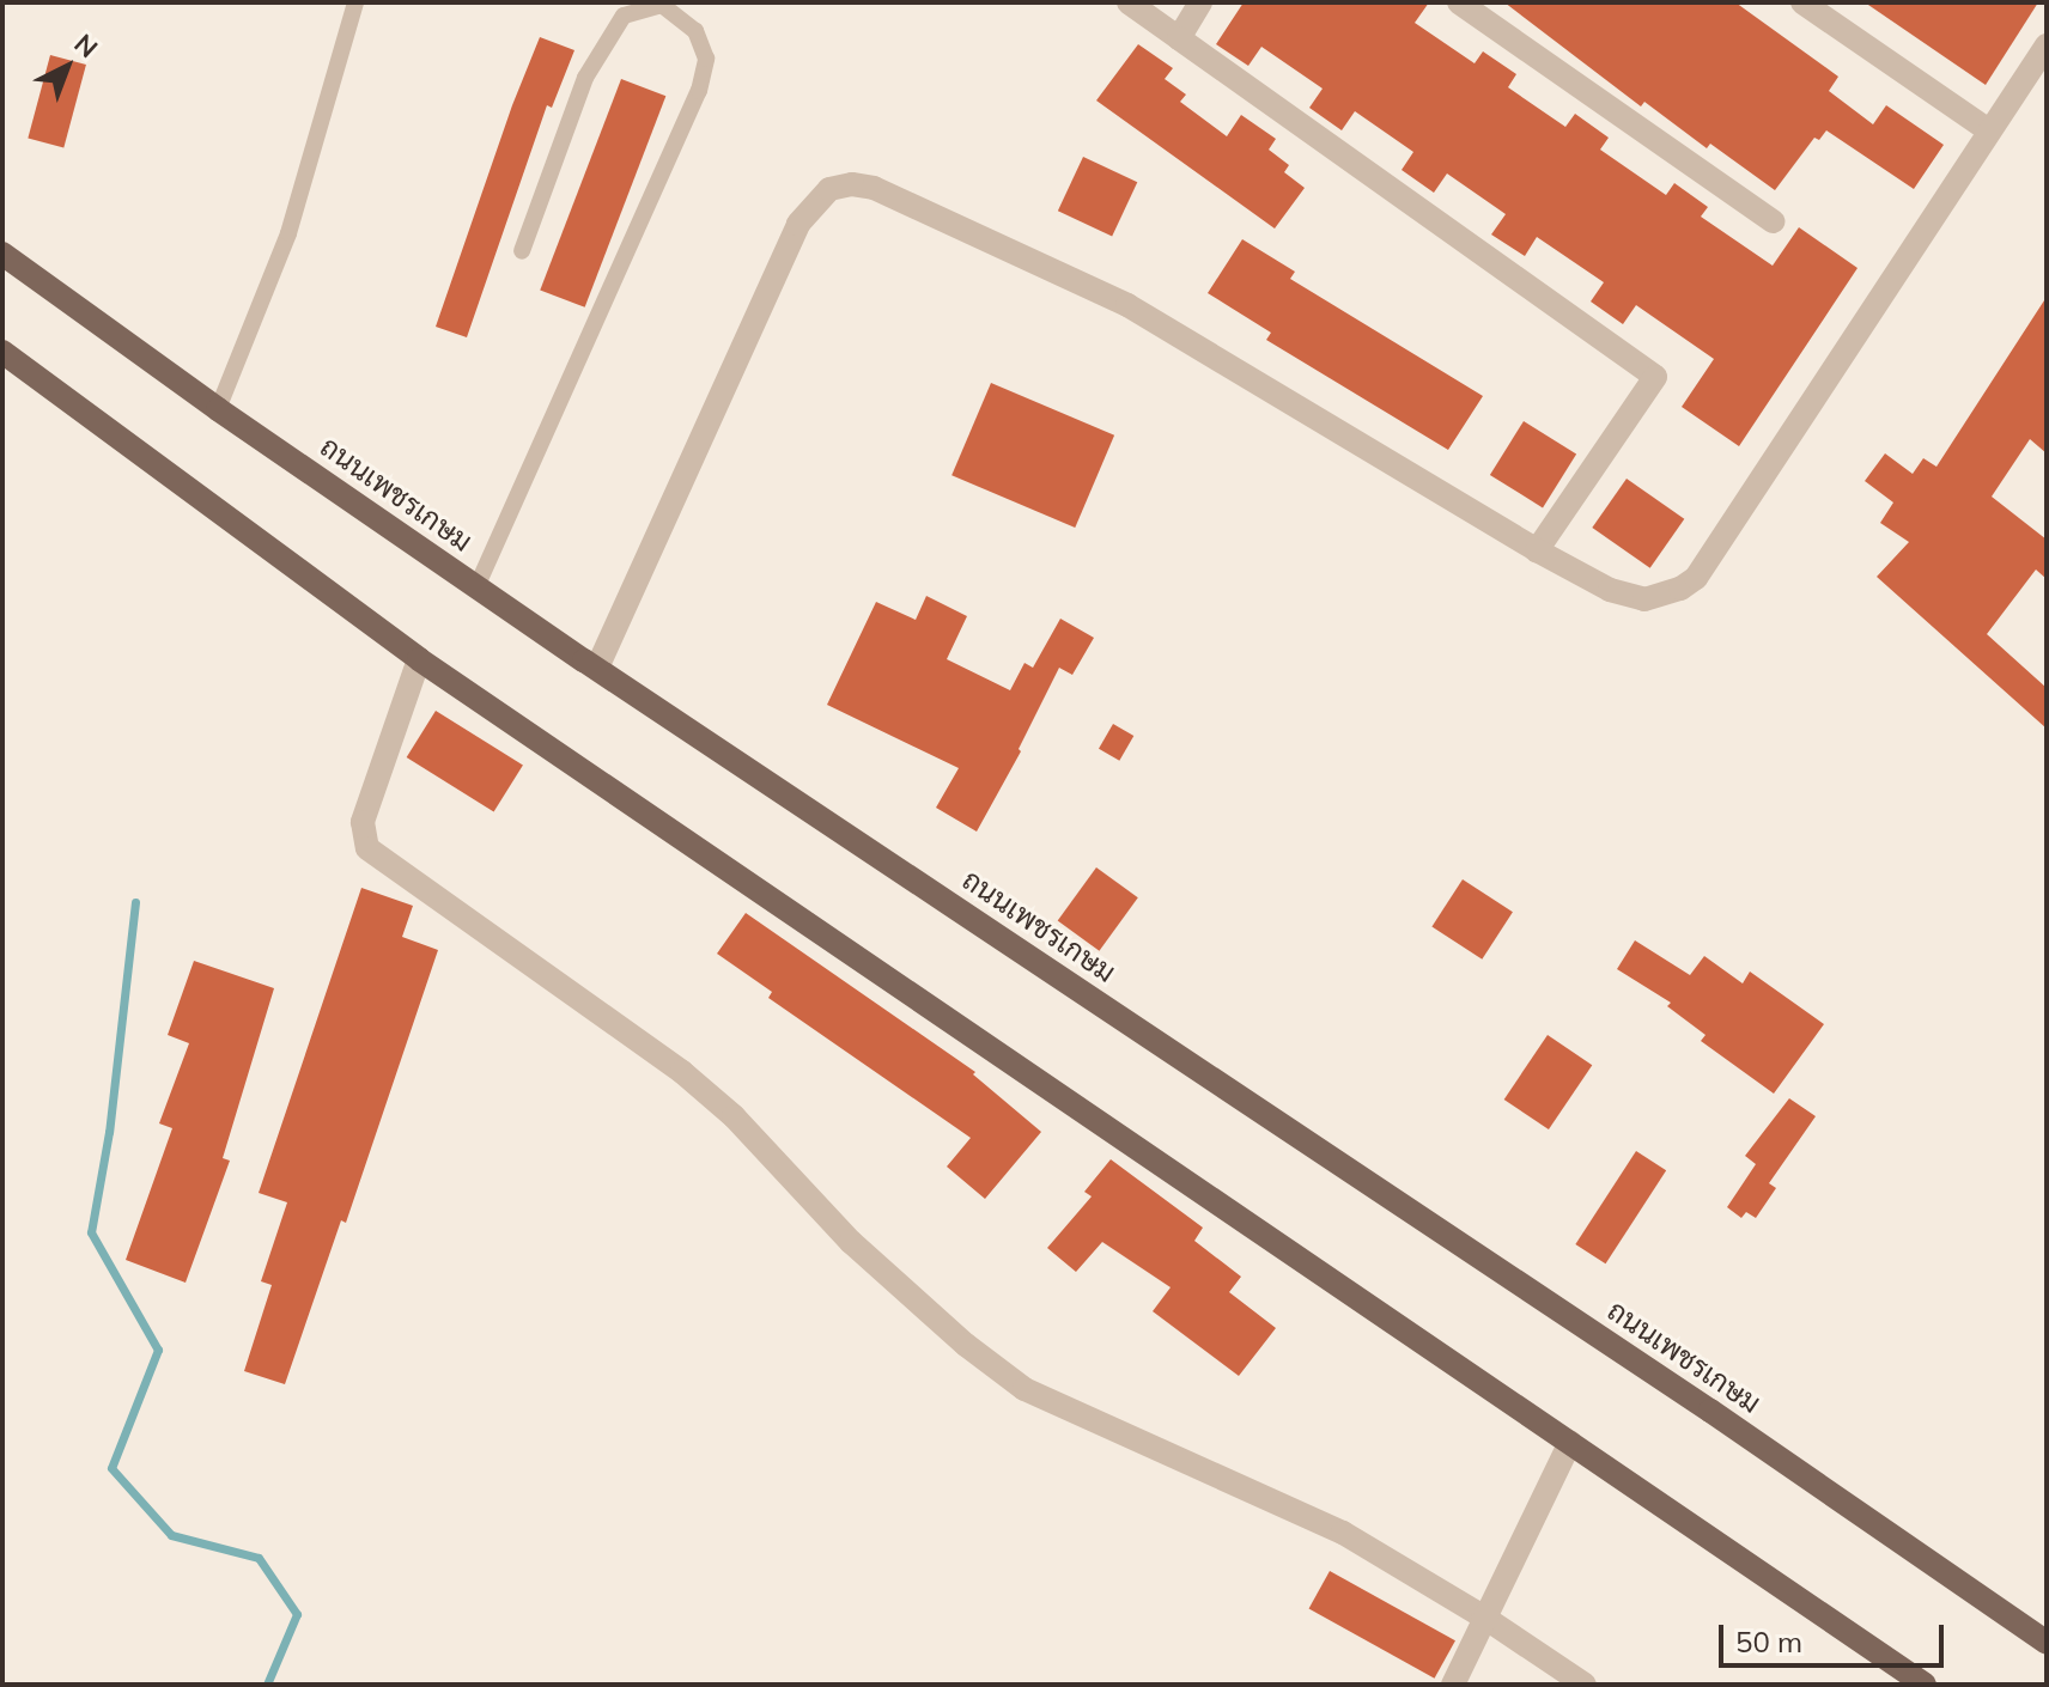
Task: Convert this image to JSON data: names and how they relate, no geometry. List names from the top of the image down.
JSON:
{
  "streets": {
    "main road": ["ถนนเพชรเกษม"]
  },
  "scale_bar": "50 m",
  "north": "top right"
}
